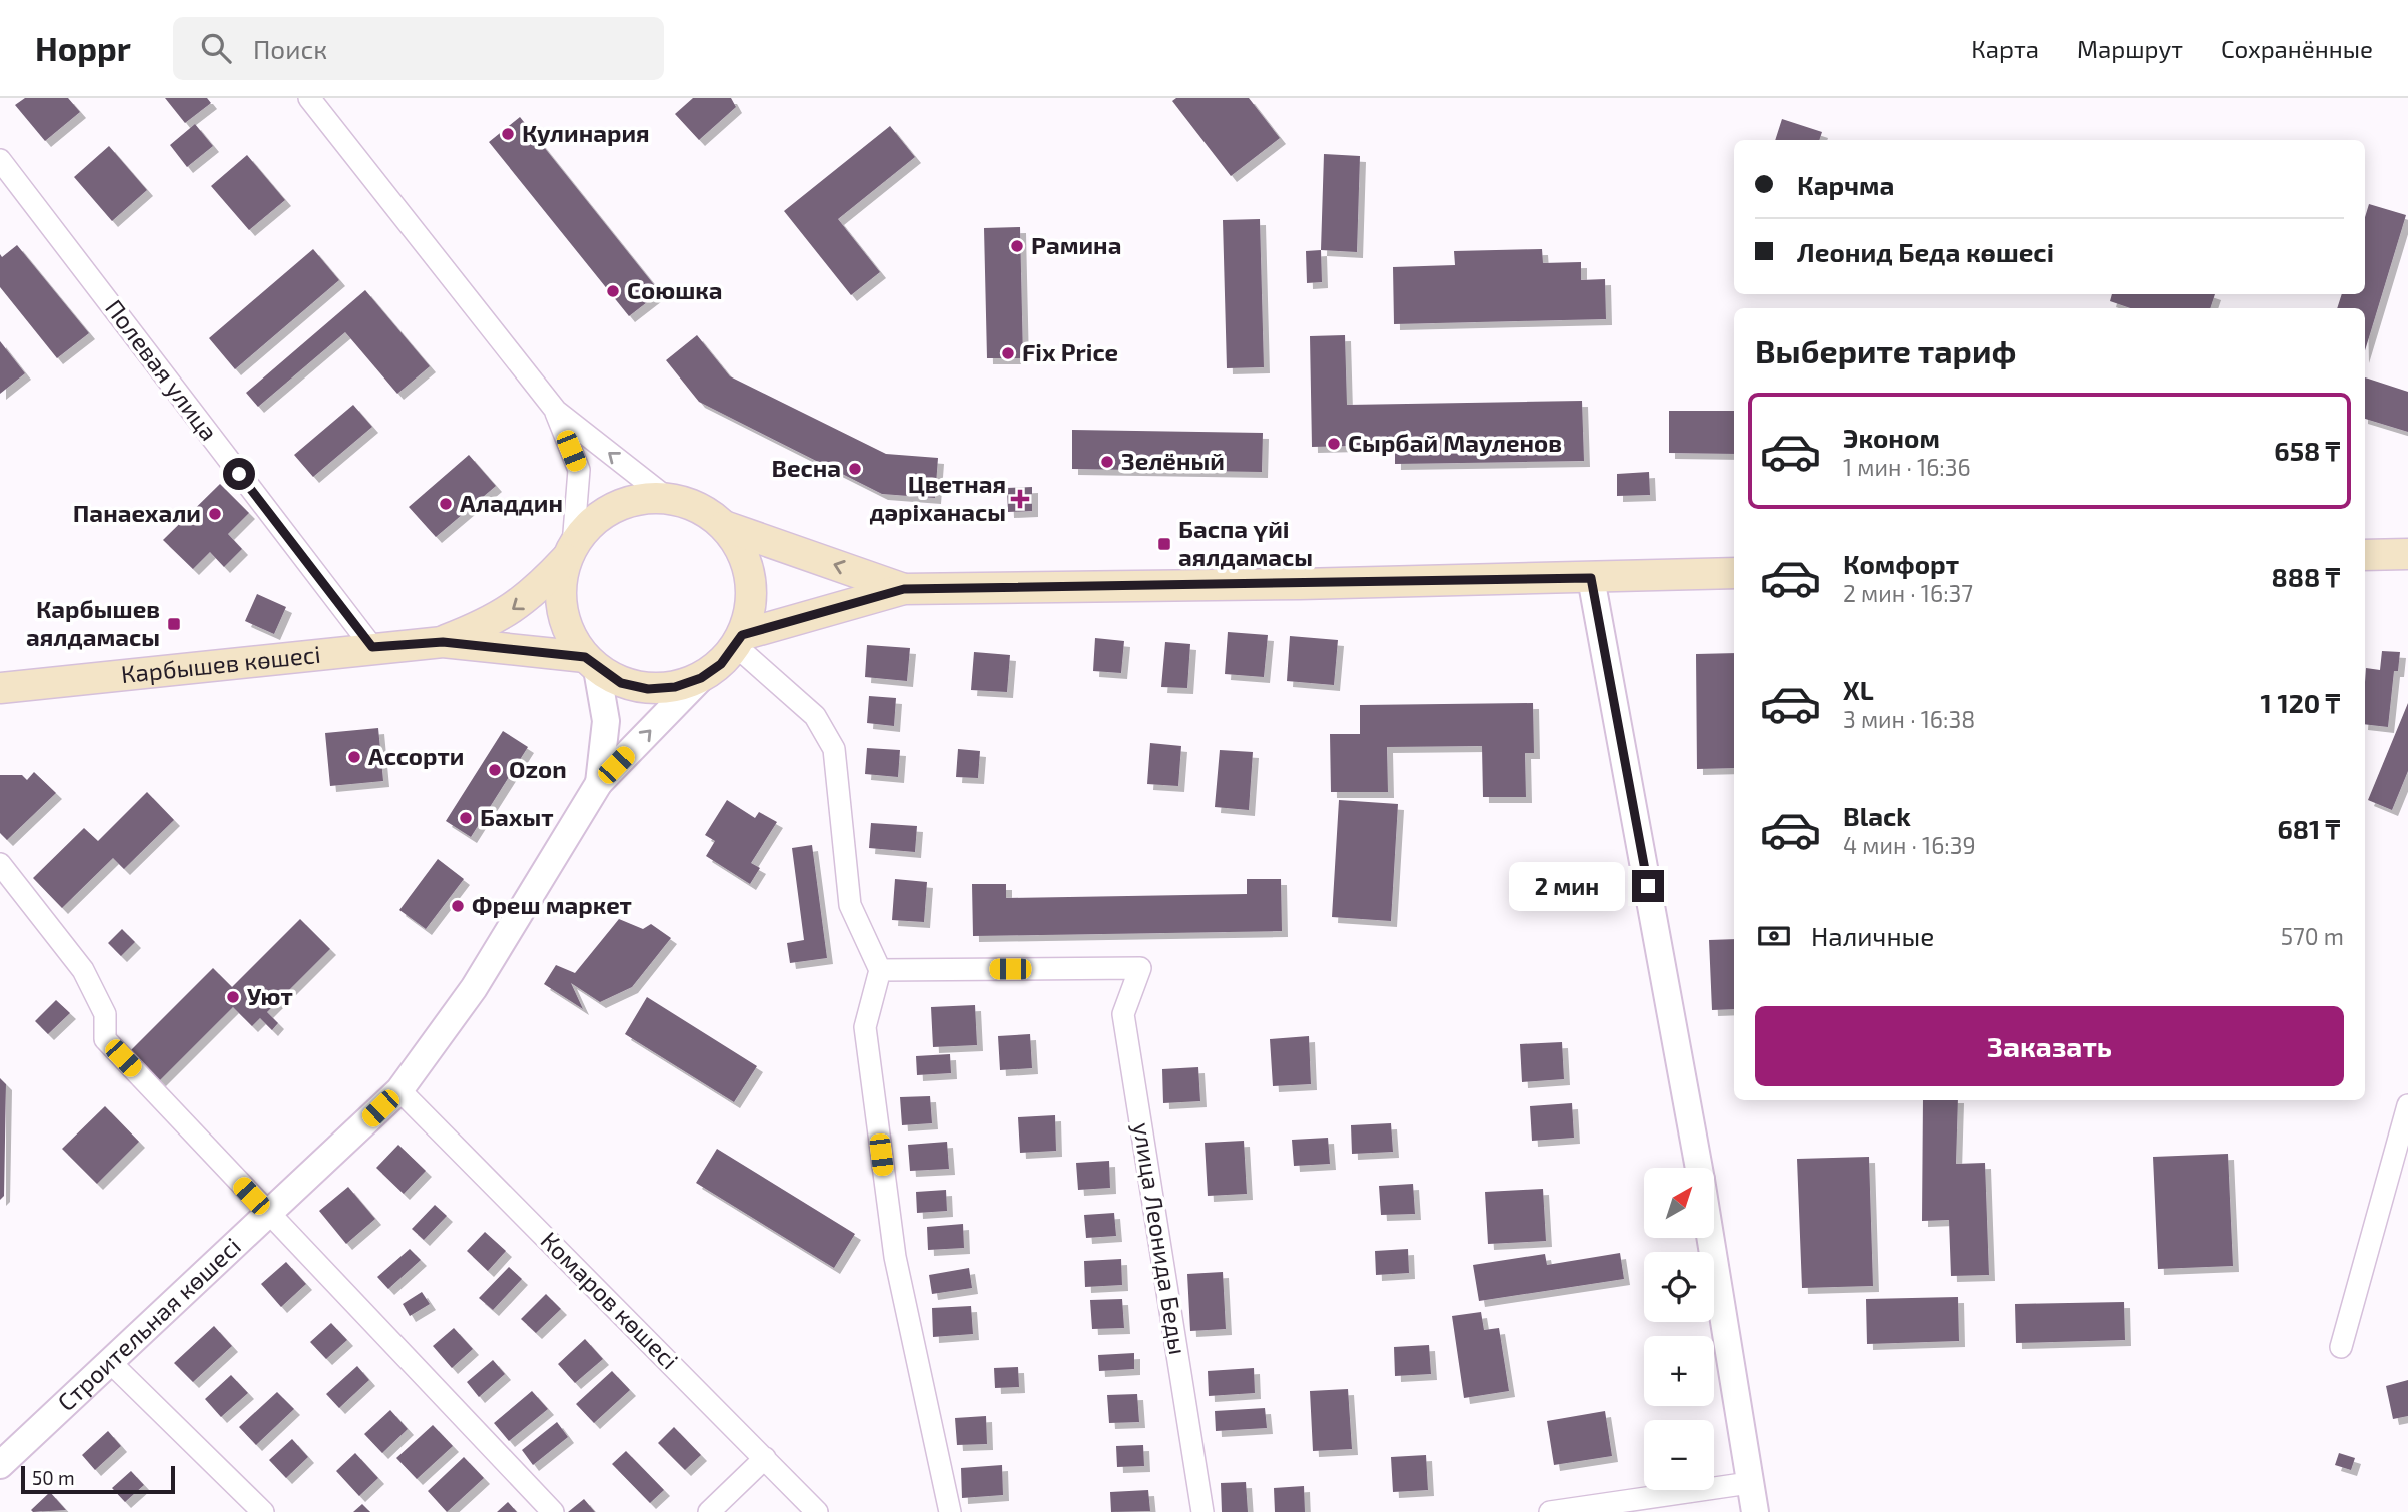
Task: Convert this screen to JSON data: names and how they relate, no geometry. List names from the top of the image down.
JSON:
{
  "streets": {
    "main road": ["Карбышев көшесі"],
    "street": [
      "Полевая улица",
      "улица Леонида Беды",
      "Комаров көшесі",
      "Строительная көшесі"
    ]
  },
  "crossings": [
    ["Полевая улица", "Карбышев көшесі"],
    ["Комаров көшесі", "Строительная көшесі"]
  ],
  "places": {
    "other": [
      "Кулинария",
      "Рамина",
      "Союшка",
      "Fix Price",
      "Сырбай Мауленов",
      "Зелёный",
      "Весна",
      "Аладдин",
      "Панаехали",
      "Ассорти",
      "Ozon",
      "Бахыт",
      "Фреш маркет",
      "Уют"
    ],
    "health": ["Цветная дәріханасы"],
    "transit": ["Баспа үйі аялдамасы", "Карбышев аялдамасы"]
  },
  "scale_bar": "50 m",
  "north": "top right",
  "page": {
    "header": "Hoppr",
    "search": "Поиск",
    "nav": ["Карта", "Маршрут", "Сохранённые"],
    "banner": ["Карчма", "Леонид Беда көшесі"],
    "heading": "Выберите тариф",
    "list": [
      {
        "name": "Эконом",
        "note": "1 мин · 16:36",
        "value": "658 ₸"
      },
      {
        "name": "Комфорт",
        "note": "2 мин · 16:37",
        "value": "888 ₸"
      },
      {
        "name": "XL",
        "note": "3 мин · 16:38",
        "value": "1 120 ₸"
      },
      {
        "name": "Black",
        "note": "4 мин · 16:39",
        "value": "681 ₸"
      }
    ],
    "bubble": "2 мин",
    "pay": ["Наличные", "570 m"],
    "buttons": "Заказать",
    "map_buttons": ["+", "−"],
    "scale": "50 m"
  }
}
